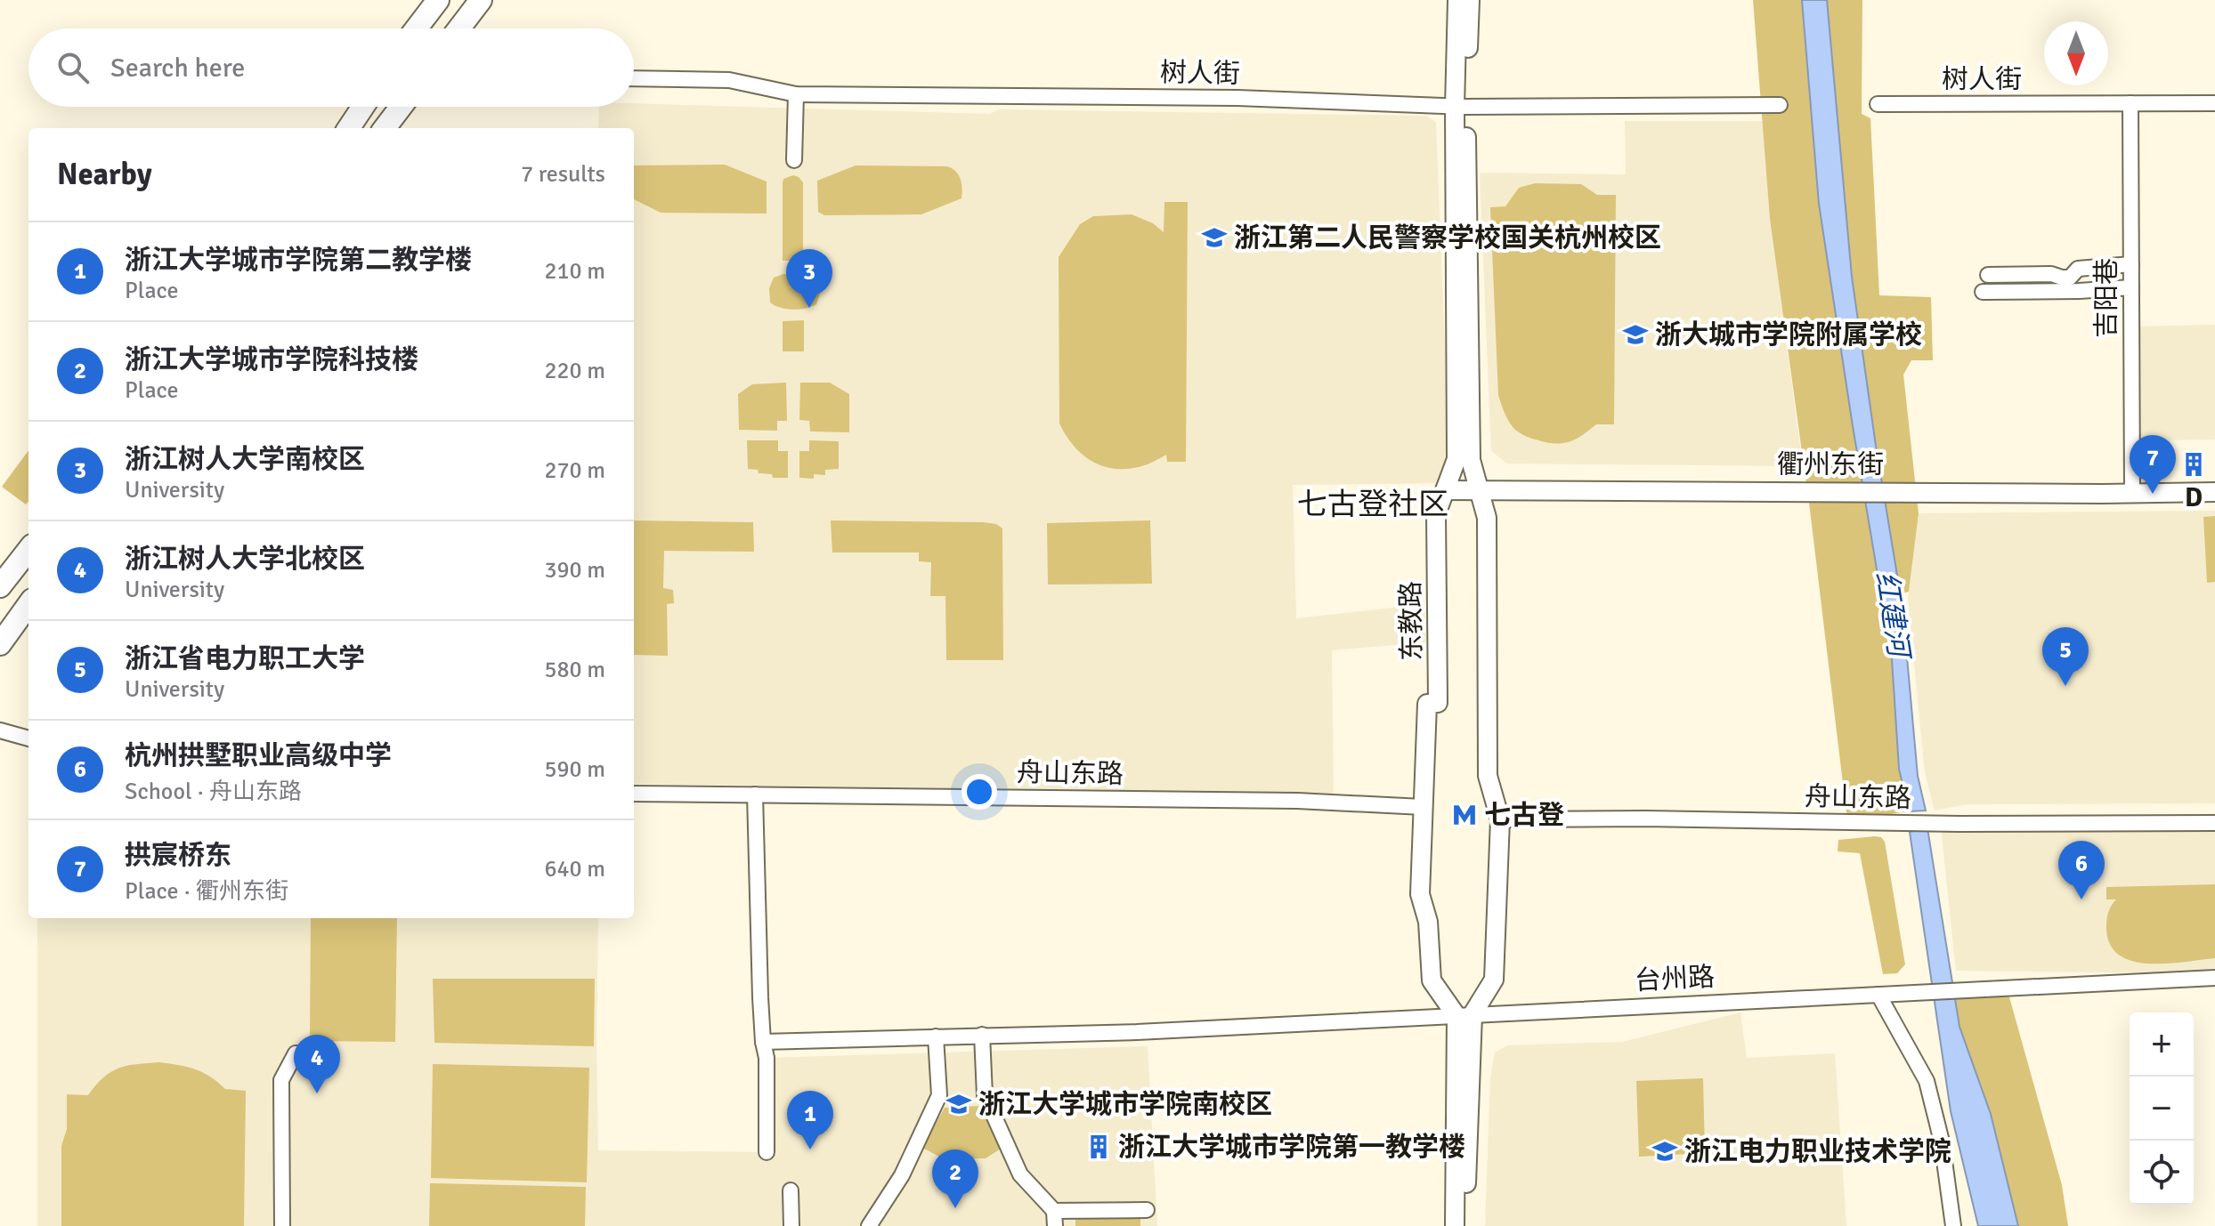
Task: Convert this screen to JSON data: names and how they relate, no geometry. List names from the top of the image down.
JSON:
{
  "streets": {
    "street": [
      "树人街",
      "吉阳巷",
      "衢州东街",
      "东教路",
      "舟山东路",
      "台州路"
    ]
  },
  "crossings": [
    ["树人街", "吉阳巷"],
    ["树人街", "东教路"],
    ["吉阳巷", "衢州东街"],
    ["衢州东街", "东教路"],
    ["东教路", "舟山东路"],
    ["东教路", "台州路"]
  ],
  "districts": ["七古登社区"],
  "water": ["红建河"],
  "places": {
    "school or university": [
      "浙江第二人民警察学校国关杭州校区",
      "浙大城市学院附属学校",
      "浙江大学城市学院南校区",
      "浙江电力职业技术学院"
    ],
    "building": ["D", "浙江大学城市学院第一教学楼"],
    "metro station": ["七古登"]
  },
  "north": "bottom",
  "page": {
    "search": "Search here",
    "heading": ["Nearby", "7 results"],
    "list": [
      {
        "mark": "1",
        "name": "浙江大学城市学院第二教学楼",
        "note": "Place",
        "value": "210 m"
      },
      {
        "mark": "2",
        "name": "浙江大学城市学院科技楼",
        "note": "Place",
        "value": "220 m"
      },
      {
        "mark": "3",
        "name": "浙江树人大学南校区",
        "note": "University",
        "value": "270 m"
      },
      {
        "mark": "4",
        "name": "浙江树人大学北校区",
        "note": "University",
        "value": "390 m"
      },
      {
        "mark": "5",
        "name": "浙江省电力职工大学",
        "note": "University",
        "value": "580 m"
      },
      {
        "mark": "6",
        "name": "杭州拱墅职业高级中学",
        "note": "School · 舟山东路",
        "value": "590 m"
      },
      {
        "mark": "7",
        "name": "拱宸桥东",
        "note": "Place · 衢州东街",
        "value": "640 m"
      }
    ],
    "pins": [
      "3",
      "7",
      "5",
      "6",
      "4",
      "1",
      "2"
    ],
    "map_buttons": ["+", "−"]
  }
}
